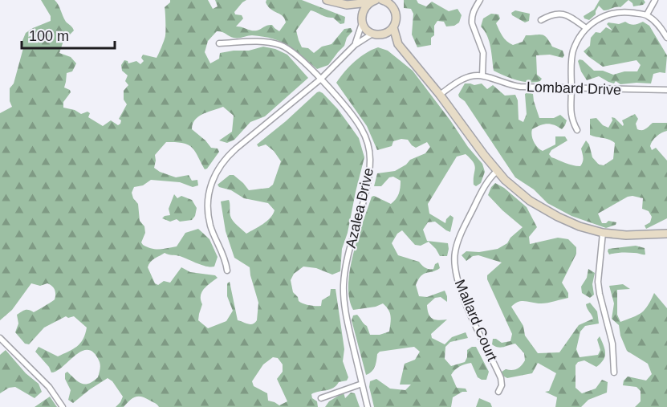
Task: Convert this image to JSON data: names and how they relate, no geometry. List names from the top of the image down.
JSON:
{
  "streets": {
    "street": ["Lombard Drive", "Azalea Drive", "Mallard Court"]
  },
  "scale_bar": "100 m"
}
